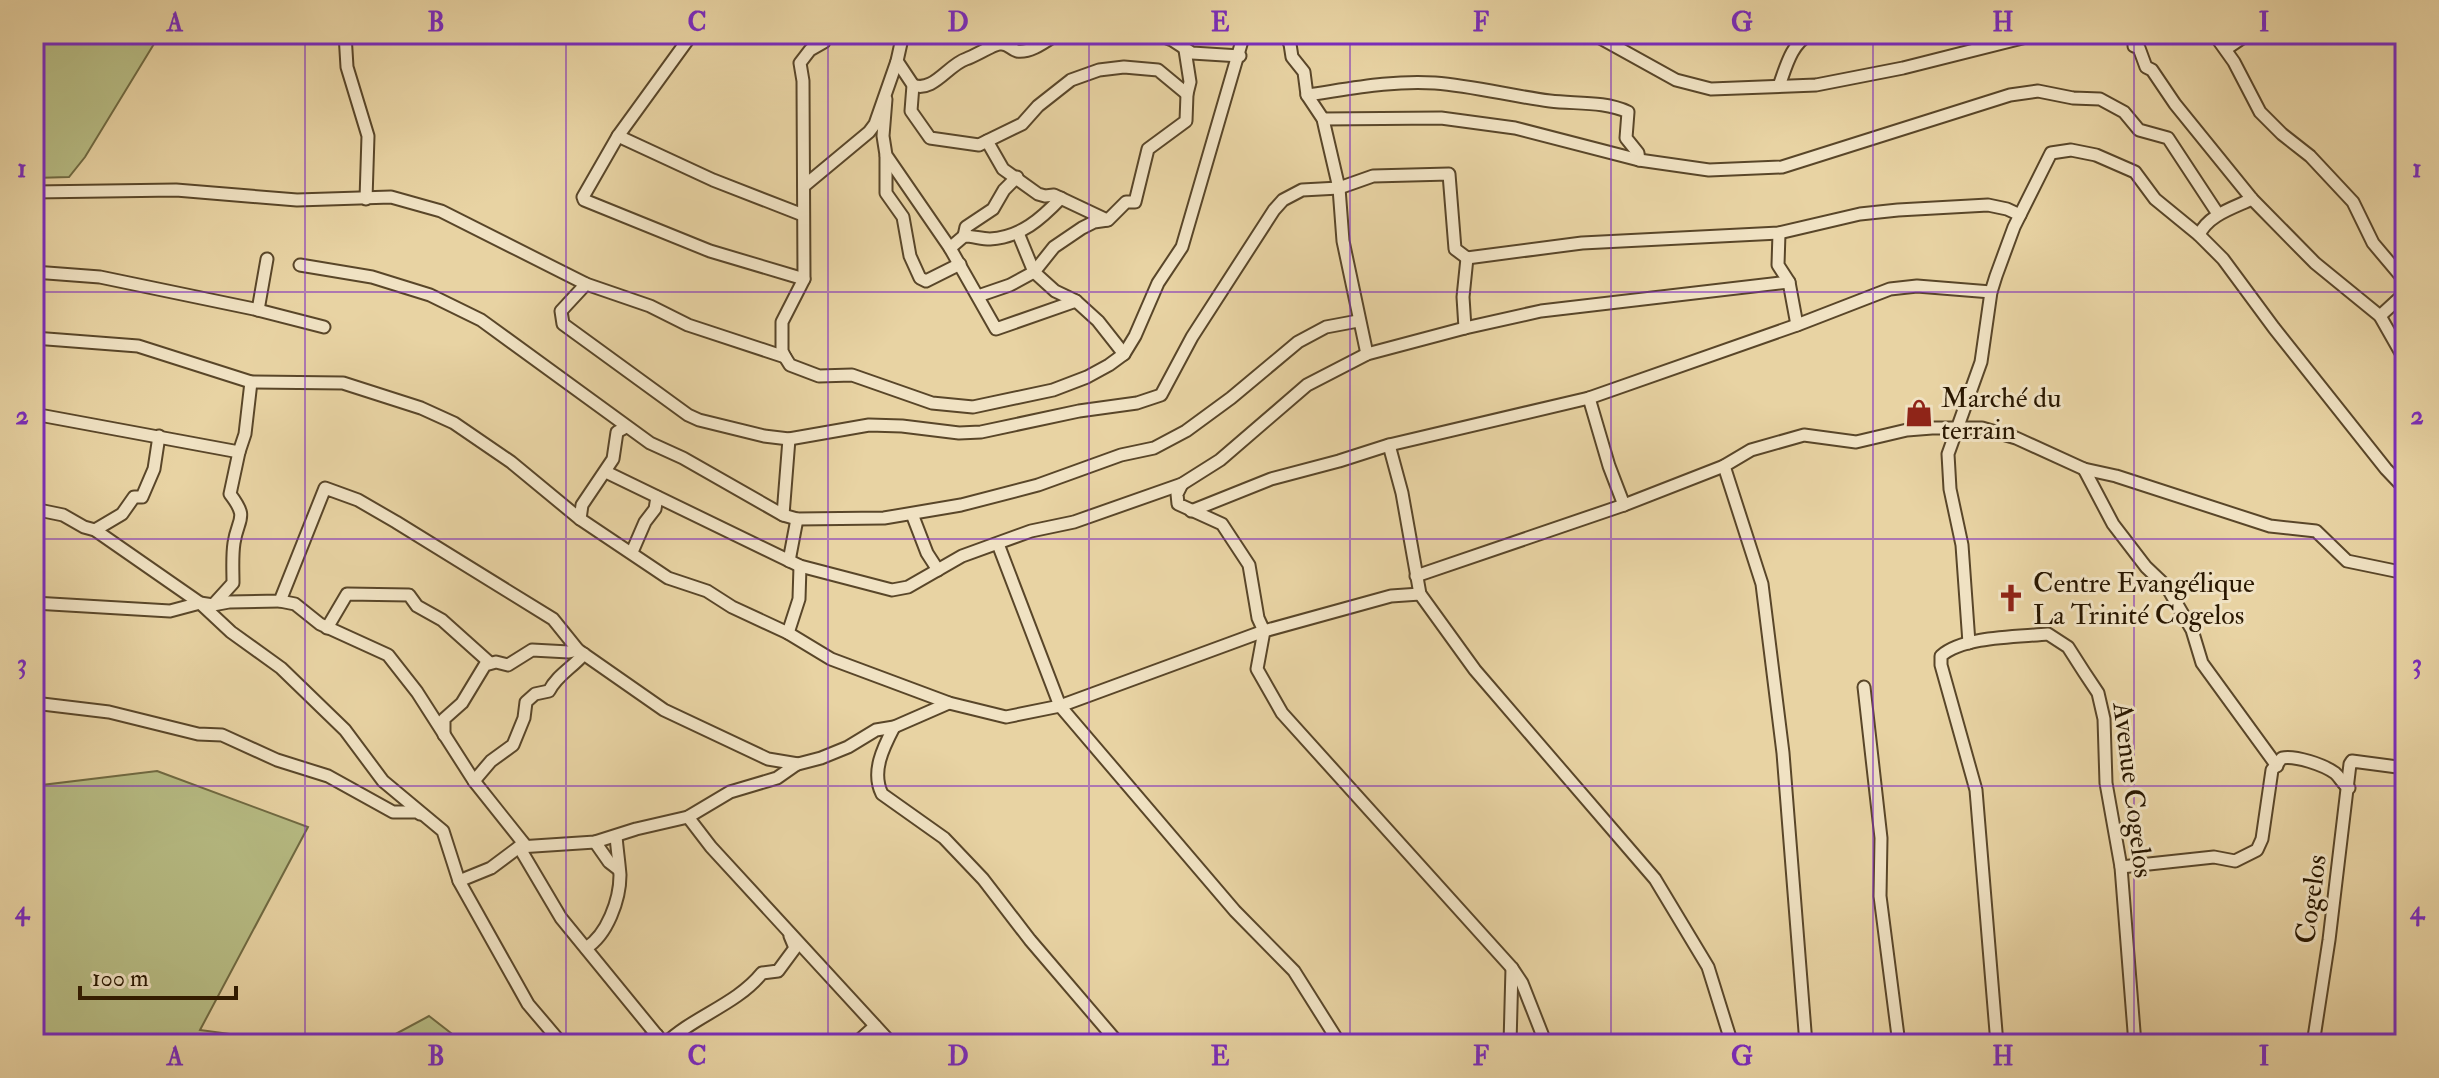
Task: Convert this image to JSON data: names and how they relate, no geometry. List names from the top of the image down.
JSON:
{
  "streets": {
    "street": ["Avenue Cogelos", "Cogelos"]
  },
  "places": {
    "shop": ["Marché du terrain"],
    "church": ["Centre Evangélique La Trinité Cogelos"]
  },
  "scale_bar": "100 m",
  "grid": {
    "columns": [
      "A",
      "B",
      "C",
      "D",
      "E",
      "F",
      "G",
      "H",
      "I"
    ],
    "rows": [
      "1",
      "2",
      "3",
      "4"
    ]
  }
}
